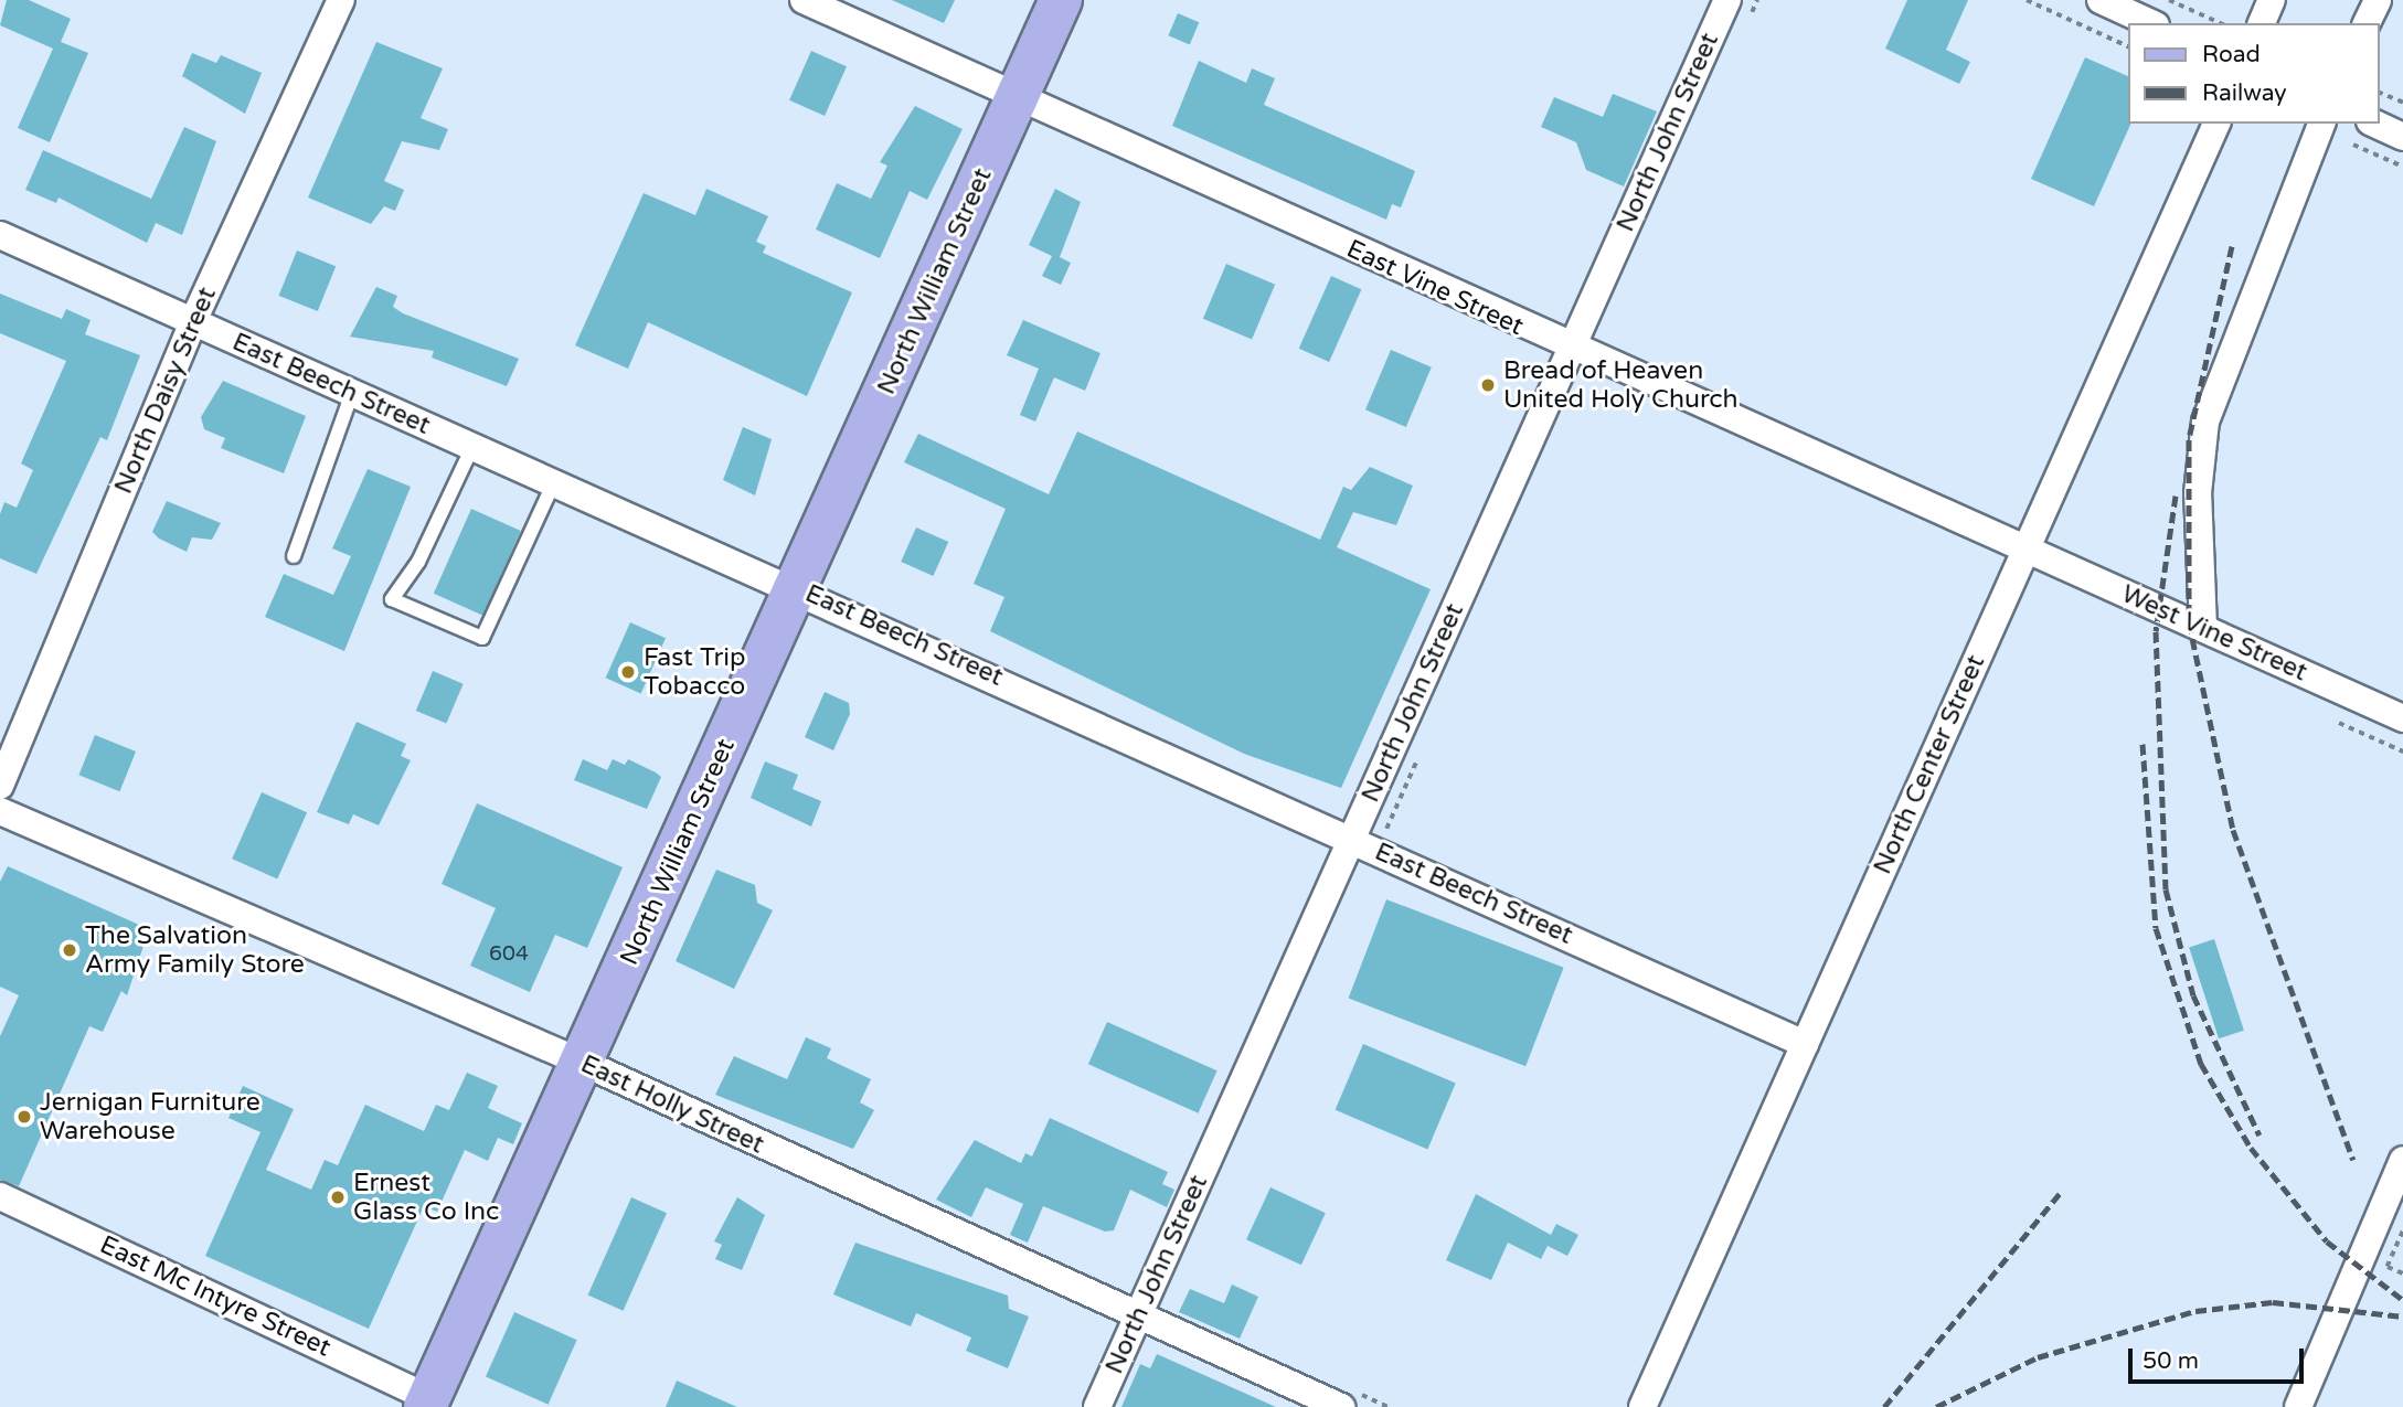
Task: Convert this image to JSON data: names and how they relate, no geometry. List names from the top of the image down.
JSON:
{
  "streets": {
    "main road": ["North William Street"],
    "street": [
      "North John Street",
      "East Vine Street",
      "East Beech Street",
      "North Daisy Street",
      "West Vine Street",
      "North Center Street",
      "East Holly Street",
      "East Mc Intyre Street"
    ]
  },
  "crossings": [
    ["North John Street", "East Vine Street"],
    ["North John Street", "East Beech Street"],
    ["North John Street", "East Holly Street"],
    ["North William Street", "East Vine Street"],
    ["North William Street", "East Beech Street"],
    ["North William Street", "East Holly Street"],
    ["North William Street", "East Mc Intyre Street"],
    ["East Vine Street", "West Vine Street"],
    ["East Vine Street", "North Center Street"],
    ["East Beech Street", "North Daisy Street"],
    ["East Beech Street", "North Center Street"],
    ["West Vine Street", "North Center Street"]
  ],
  "places": [
    "Bread of Heaven United Holy Church",
    "Fast Trip Tobacco",
    "The Salvation Army Family Store",
    "Jernigan Furniture Warehouse",
    "Ernest Glass Co Inc"
  ],
  "house_numbers": ["604"],
  "legend": ["Road", "Railway"],
  "scale_bar": "50 m"
}
